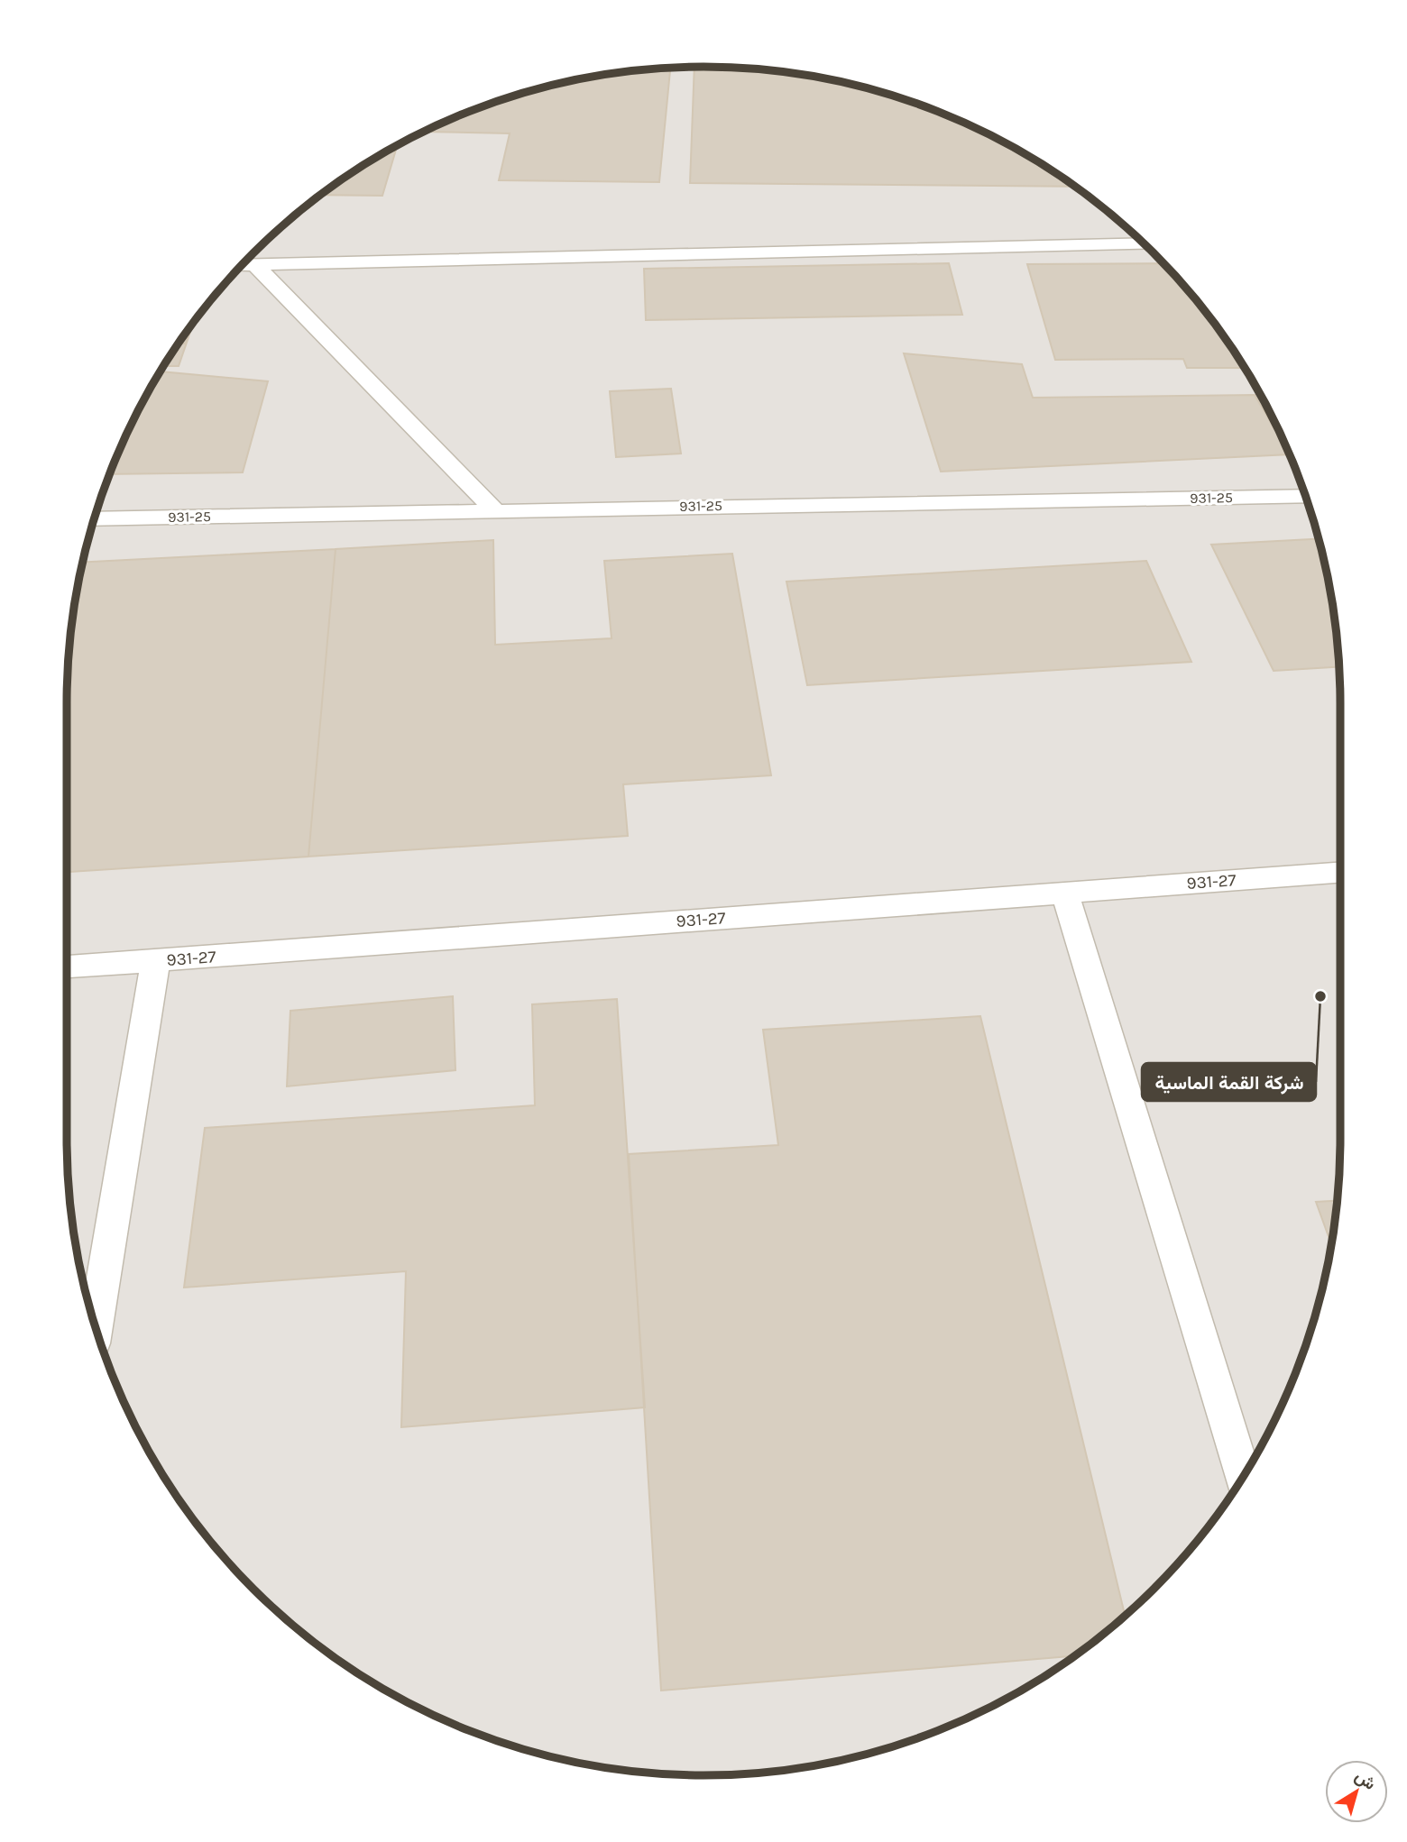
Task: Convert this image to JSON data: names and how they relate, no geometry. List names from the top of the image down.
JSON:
{
  "streets": {
    "lane": ["931-25", "931-27"]
  },
  "places": ["شركة القمة الماسية"],
  "north": "top right"
}
